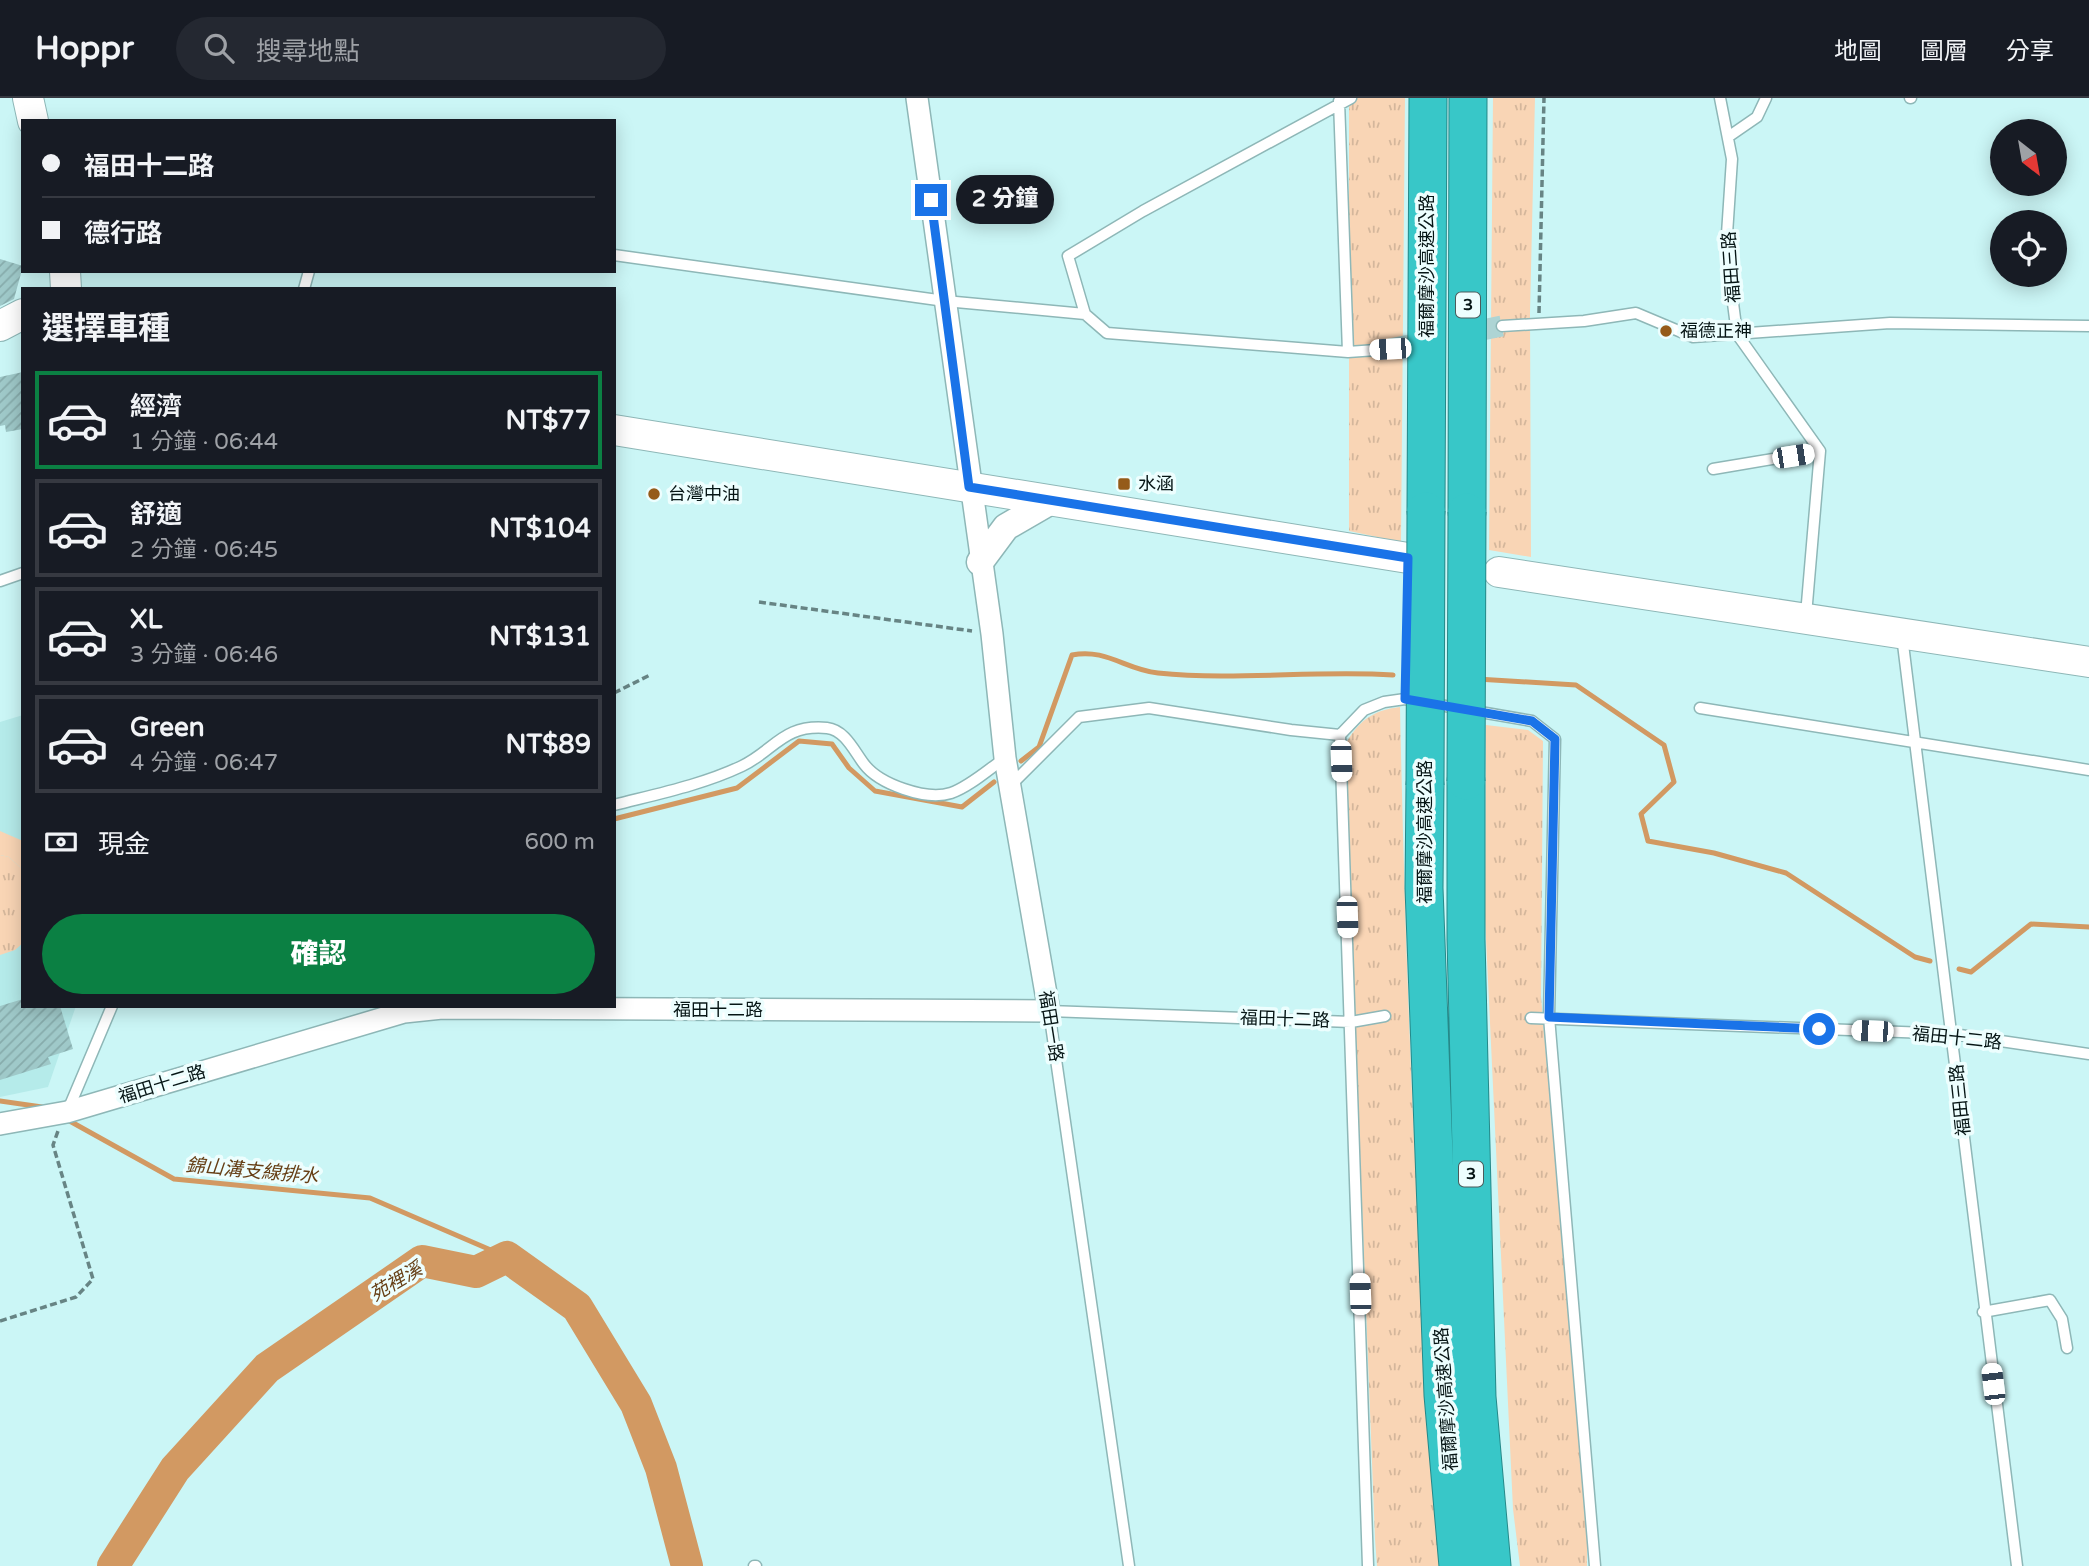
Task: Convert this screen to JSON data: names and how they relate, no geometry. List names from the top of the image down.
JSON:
{
  "streets": {
    "highway": ["福爾摩沙高速公路", "3"],
    "street": ["福田十二路", "福田一路"],
    "lane": ["福田三路"]
  },
  "crossings": [
    ["福田三路", "福田十二路"],
    ["福田十二路", "福田一路"]
  ],
  "water": ["錦山溝支線排水", "苑裡溪"],
  "places": {
    "other": ["福德正神", "台灣中油"],
    "transit": ["水涵"]
  },
  "north": "bottom right",
  "page": {
    "header": "Hoppr",
    "search": "搜尋地點",
    "nav": ["地圖", "圖層", "分享"],
    "banner": ["福田十二路", "德行路"],
    "bubble": "2 分鐘",
    "heading": "選擇車種",
    "list": [
      {
        "name": "經濟",
        "note": "1 分鐘 · 06:44",
        "value": "NT$77"
      },
      {
        "name": "舒適",
        "note": "2 分鐘 · 06:45",
        "value": "NT$104"
      },
      {
        "name": "XL",
        "note": "3 分鐘 · 06:46",
        "value": "NT$131"
      },
      {
        "name": "Green",
        "note": "4 分鐘 · 06:47",
        "value": "NT$89"
      }
    ],
    "pay": ["現金", "600 m"],
    "buttons": "確認"
  }
}
